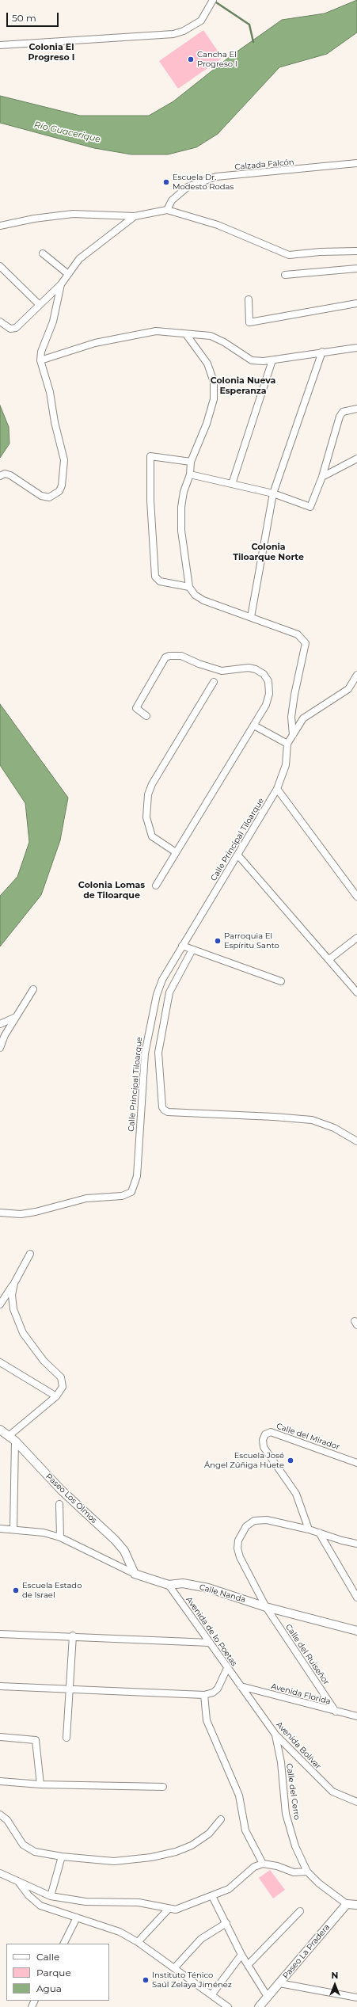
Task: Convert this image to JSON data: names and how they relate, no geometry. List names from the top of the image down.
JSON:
{
  "streets": {
    "street": [
      "Calzada Falcón",
      "Calle Principal Tiloarque",
      "Calle del Mirador",
      "Paseo Los Olmos",
      "Calle Nanda",
      "Avenida de lo Poetas",
      "Calle del Ruiseñor",
      "Avenida Florida",
      "Avenida Bolívar",
      "Calle del Cerro",
      "Paseo La Pradera"
    ]
  },
  "crossings": [
    ["Calle del Mirador", "Calle del Ruiseñor"],
    ["Paseo Los Olmos", "Calle Nanda"],
    ["Calle Nanda", "Avenida de lo Poetas"],
    ["Calle Nanda", "Calle del Ruiseñor"],
    ["Avenida de lo Poetas", "Avenida Florida"],
    ["Avenida de lo Poetas", "Avenida Bolívar"],
    ["Calle del Ruiseñor", "Avenida Florida"],
    ["Avenida Florida", "Avenida Bolívar"],
    ["Avenida Bolívar", "Calle del Cerro"],
    ["Calle del Cerro", "Paseo La Pradera"]
  ],
  "districts": [
    "Colonia El Progreso I",
    "Colonia Nueva Esperanza",
    "Colonia Tiloarque Norte",
    "Colonia Lomas de Tiloarque"
  ],
  "water": ["Río Guacerique"],
  "places": [
    "Cancha El Progreso I",
    "Escuela Dr. Modesto Rodas",
    "Parroquia El Espíritu Santo",
    "Escuela José Ángel Zúñiga Huete",
    "Escuela Estado de Israel",
    "Instituto Ténico Saúl Zelaya Jiménez"
  ],
  "legend": ["Calle", "Parque", "Agua"],
  "scale_bar": "50 m",
  "north": "top"
}
